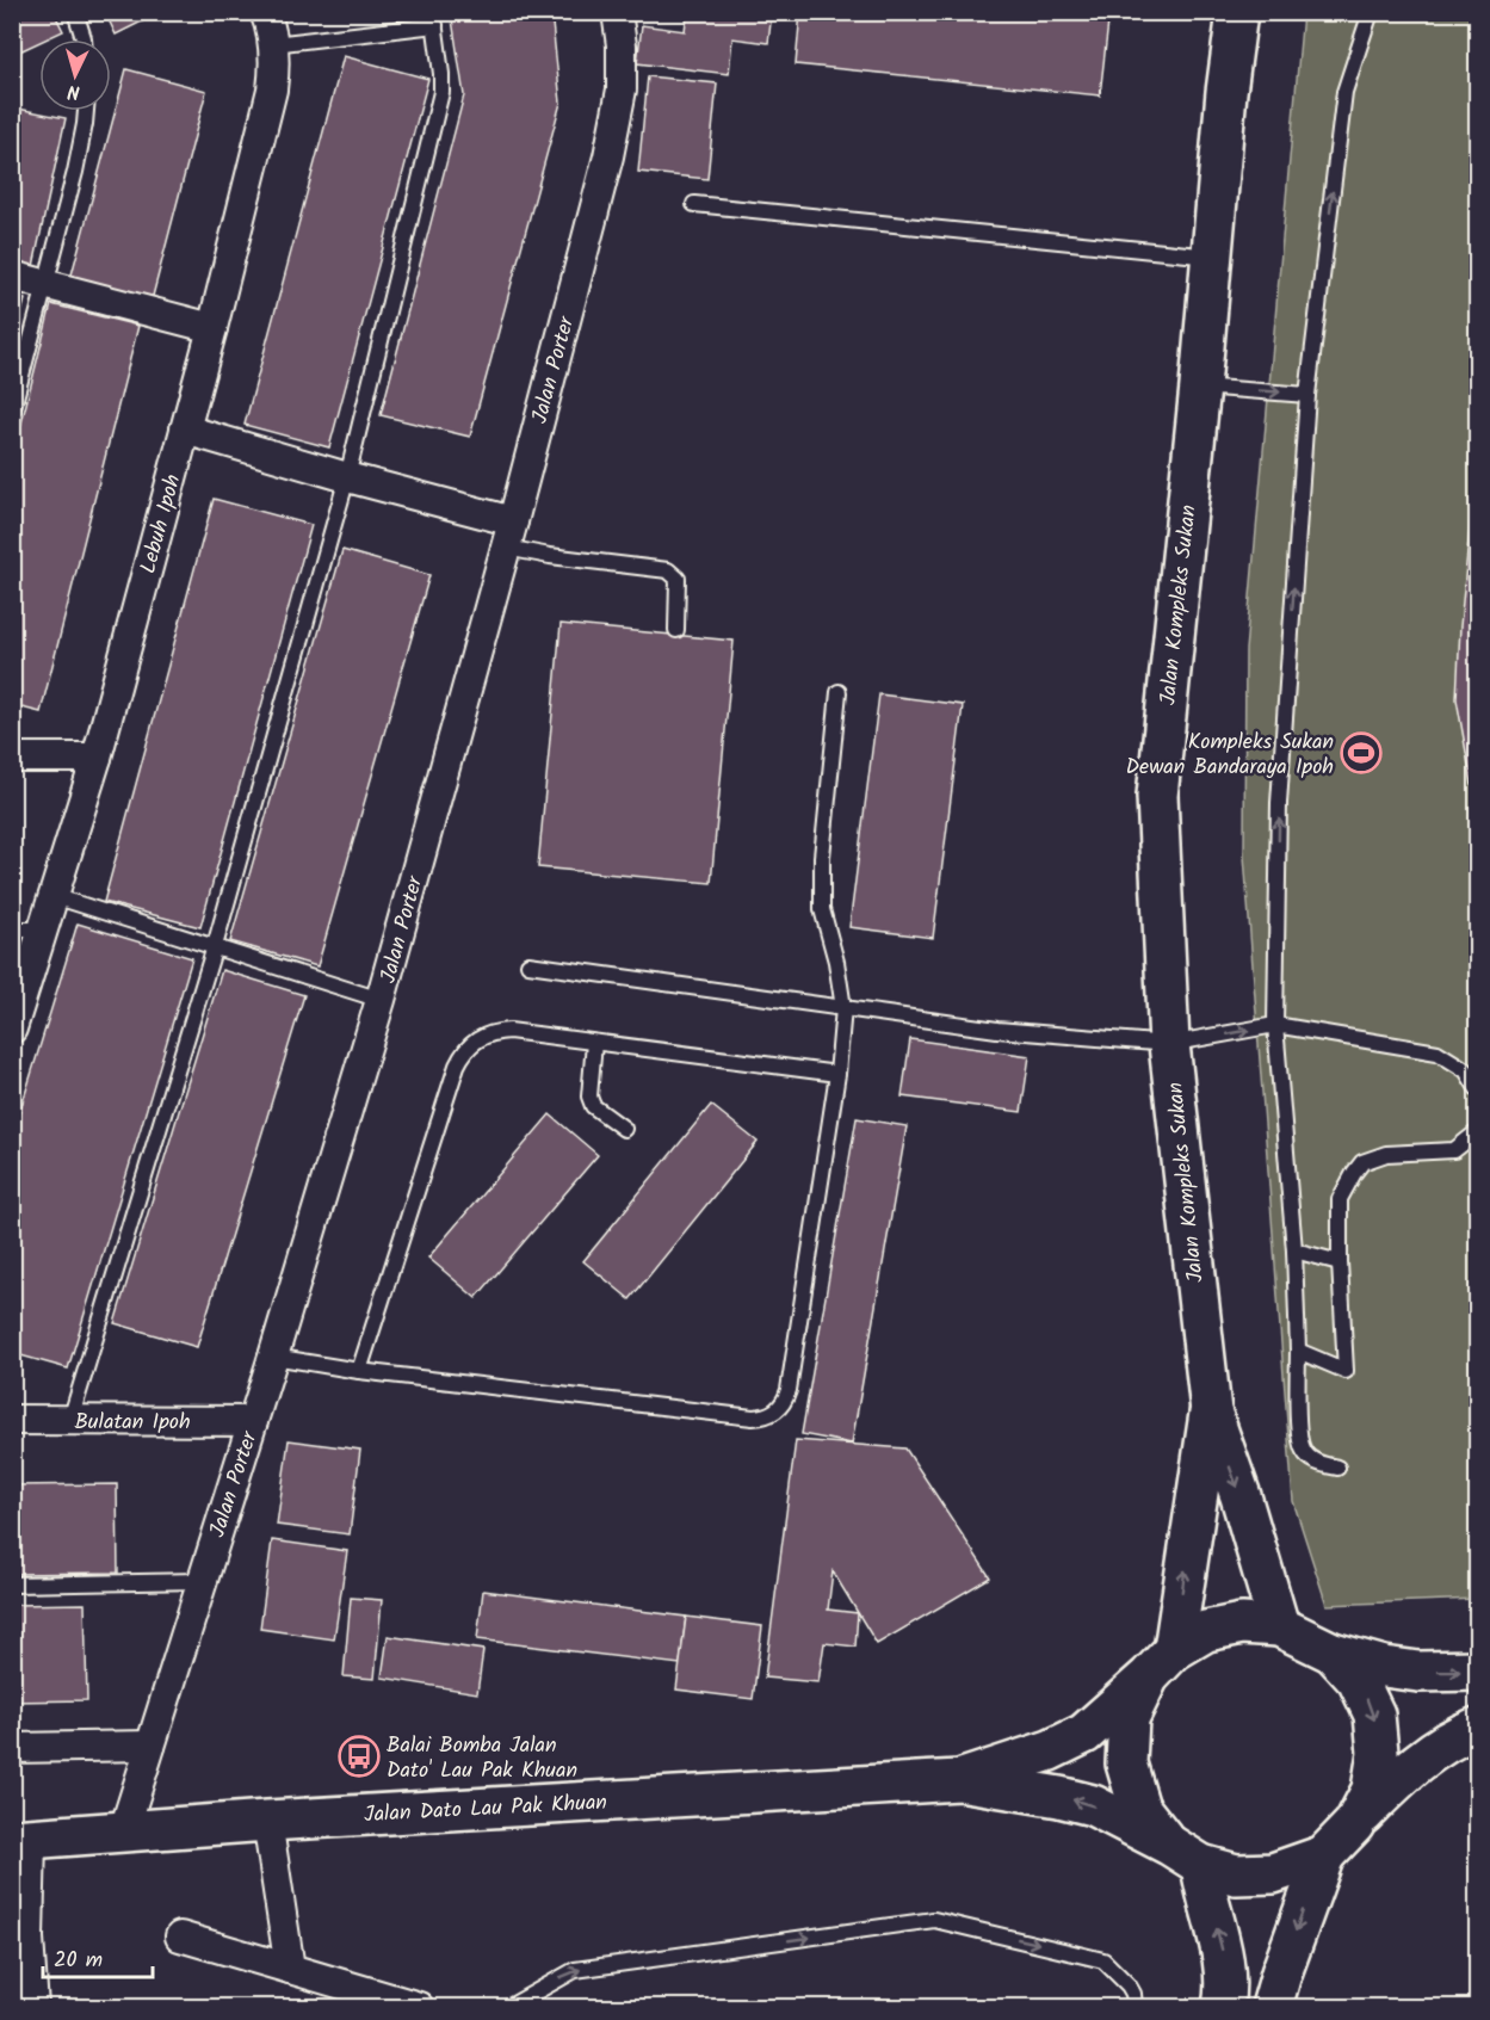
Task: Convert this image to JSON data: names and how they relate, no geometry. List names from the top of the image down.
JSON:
{
  "streets": {
    "main road": ["Jalan Kompleks Sukan", "Jalan Dato Lau Pak Khuan"],
    "street": ["Jalan Porter", "Lebuh Ipoh", "Bulatan Ipoh"]
  },
  "crossings": [
    ["Jalan Porter", "Bulatan Ipoh"],
    ["Jalan Porter", "Jalan Dato Lau Pak Khuan"]
  ],
  "places": {
    "sports": ["Kompleks Sukan Dewan Bandaraya Ipoh"],
    "bus stop": ["Balai Bomba Jalan Dato' Lau Pak Khuan"]
  },
  "scale_bar": "20 m",
  "north": "bottom"
}
